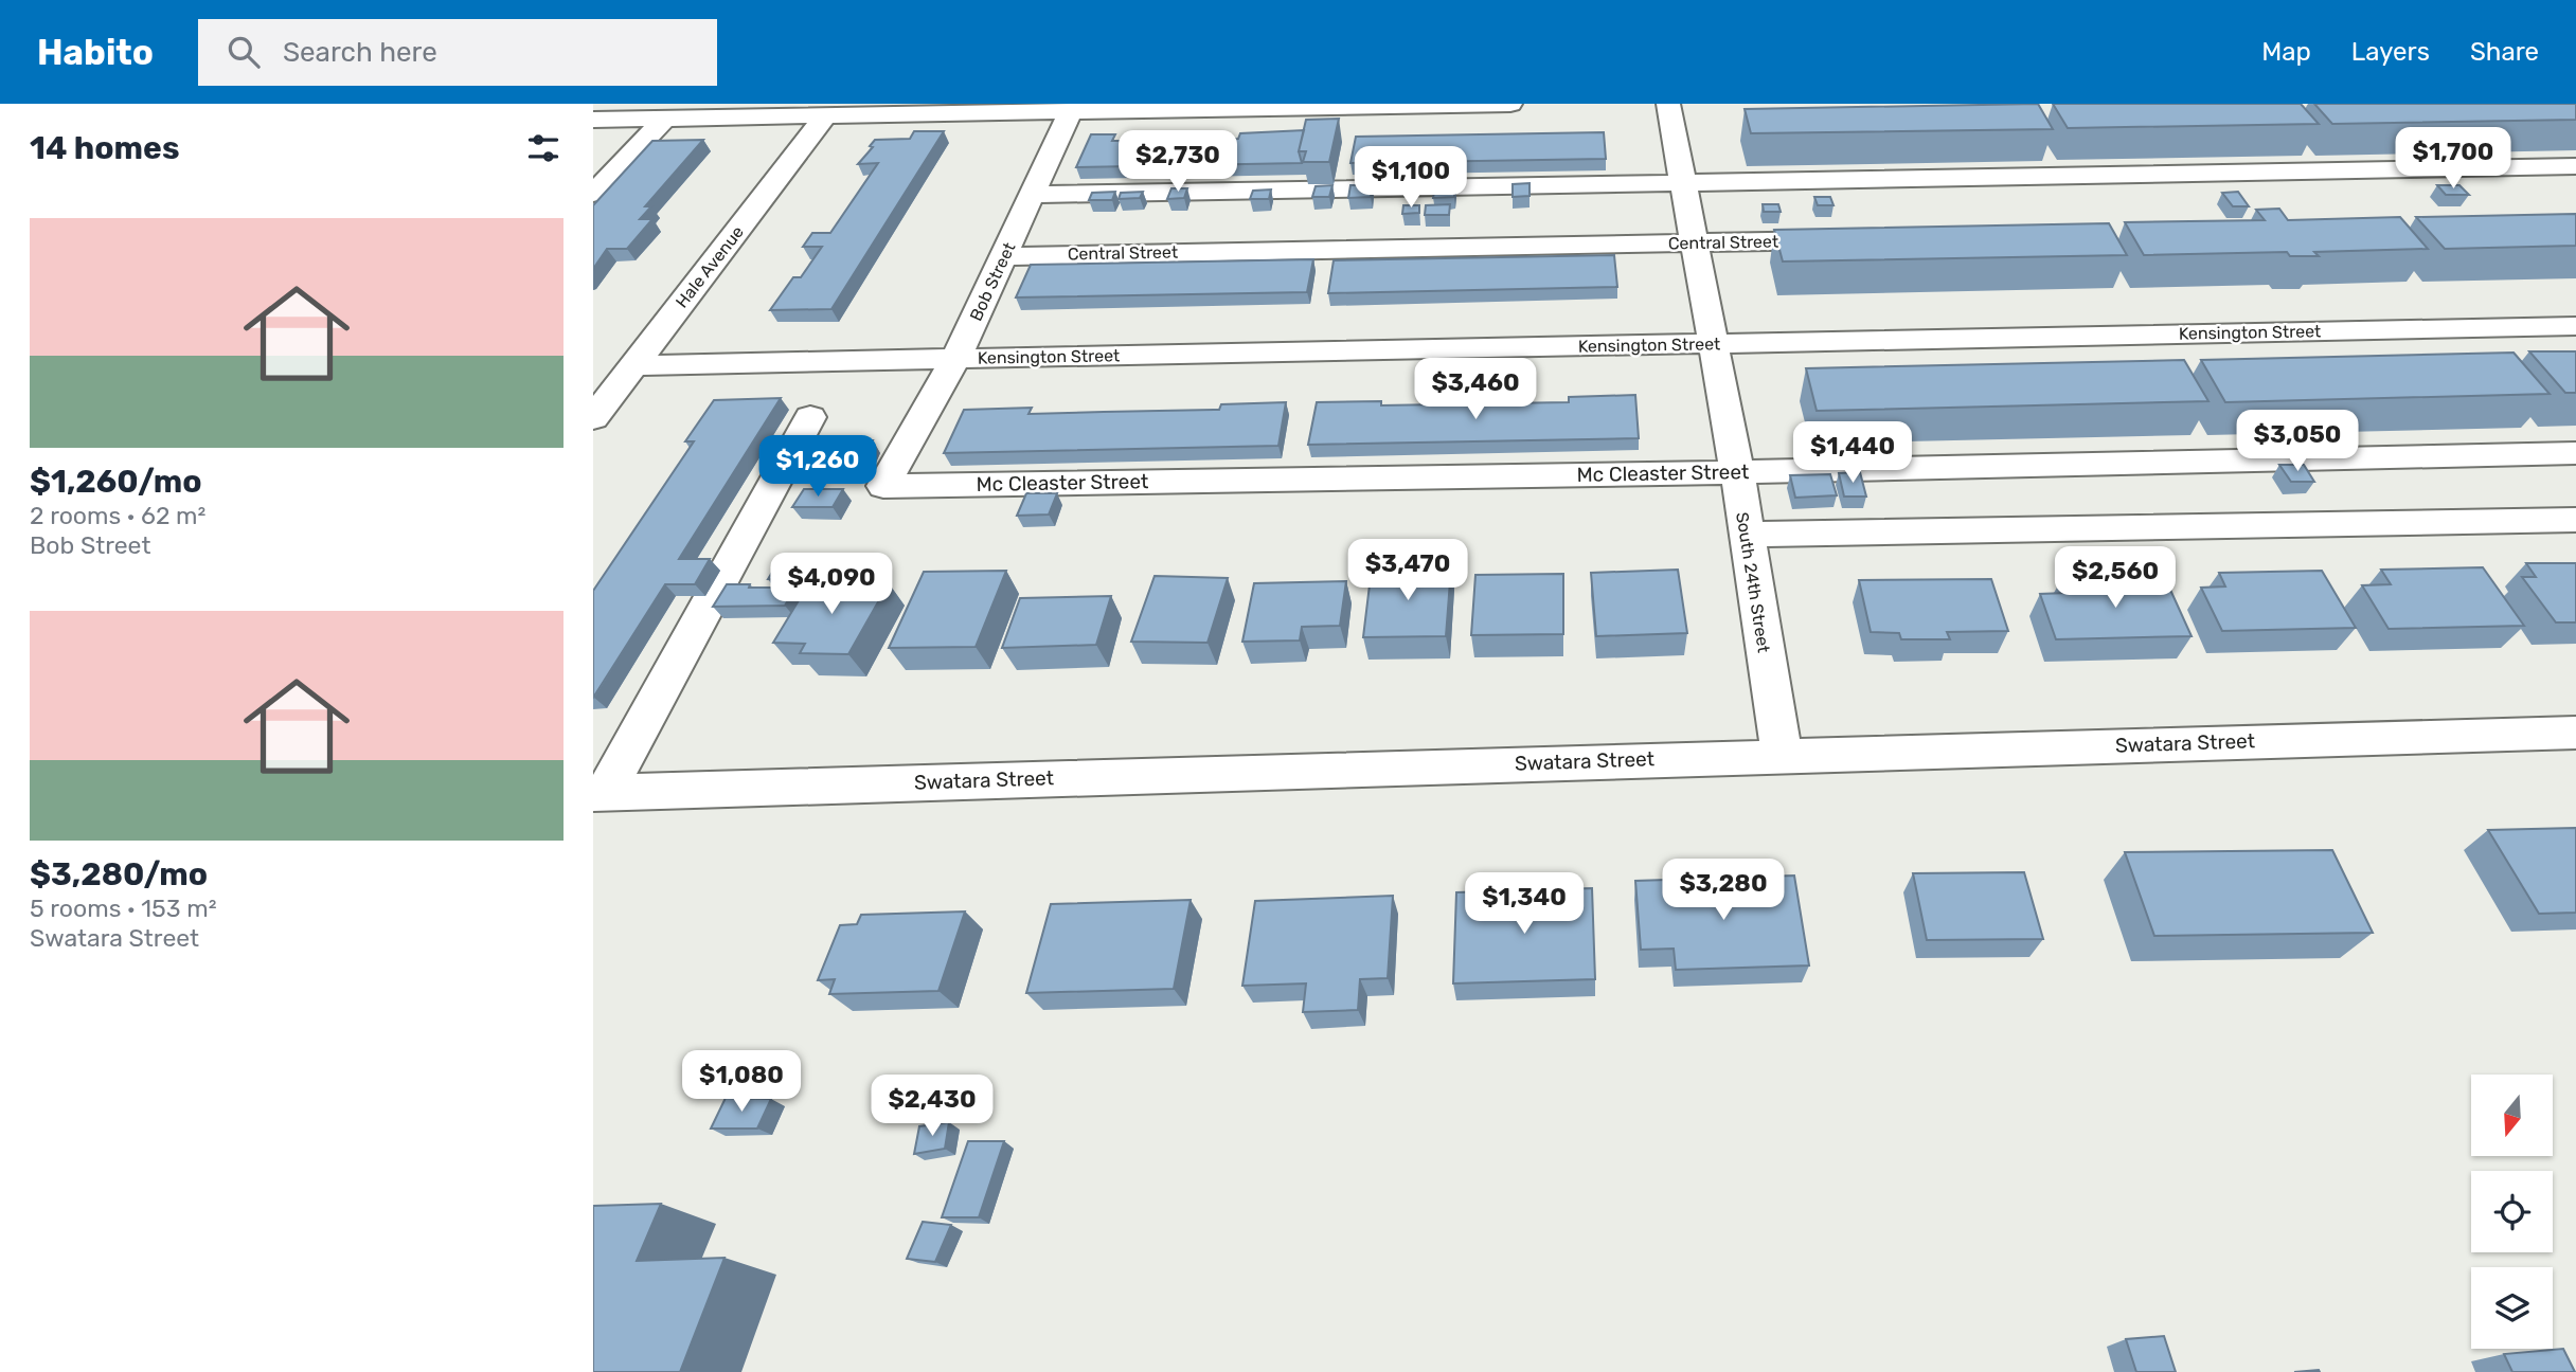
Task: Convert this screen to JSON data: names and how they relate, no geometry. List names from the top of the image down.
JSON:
{
  "streets": {
    "street": [
      "Central Street",
      "Hale Avenue",
      "Bob Street",
      "Kensington Street",
      "Mc Cleaster Street",
      "South 24th Street",
      "Swatara Street"
    ]
  },
  "crossings": [
    ["Central Street", "Bob Street"],
    ["Central Street", "South 24th Street"],
    ["Hale Avenue", "Kensington Street"],
    ["Bob Street", "Kensington Street"],
    ["Bob Street", "Mc Cleaster Street"],
    ["Kensington Street", "South 24th Street"],
    ["Mc Cleaster Street", "South 24th Street"],
    ["South 24th Street", "Swatara Street"]
  ],
  "north": "bottom",
  "page": {
    "header": "Habito",
    "search": "Search here",
    "nav": ["Map", "Layers", "Share"],
    "heading": "14 homes",
    "price": [
      "$1,700",
      "$2,730",
      "$1,100",
      "$3,460",
      "$3,050",
      "$1,440",
      "$1,260",
      "$3,470",
      "$2,560",
      "$4,090",
      "$3,280",
      "$1,340",
      "$1,080",
      "$2,430"
    ],
    "list": [
      {
        "name": "$1,260/mo",
        "note": "2 rooms · 62 m² · Bob Street"
      },
      {
        "name": "$3,280/mo",
        "note": "5 rooms · 153 m² · Swatara Street"
      }
    ]
  }
}
